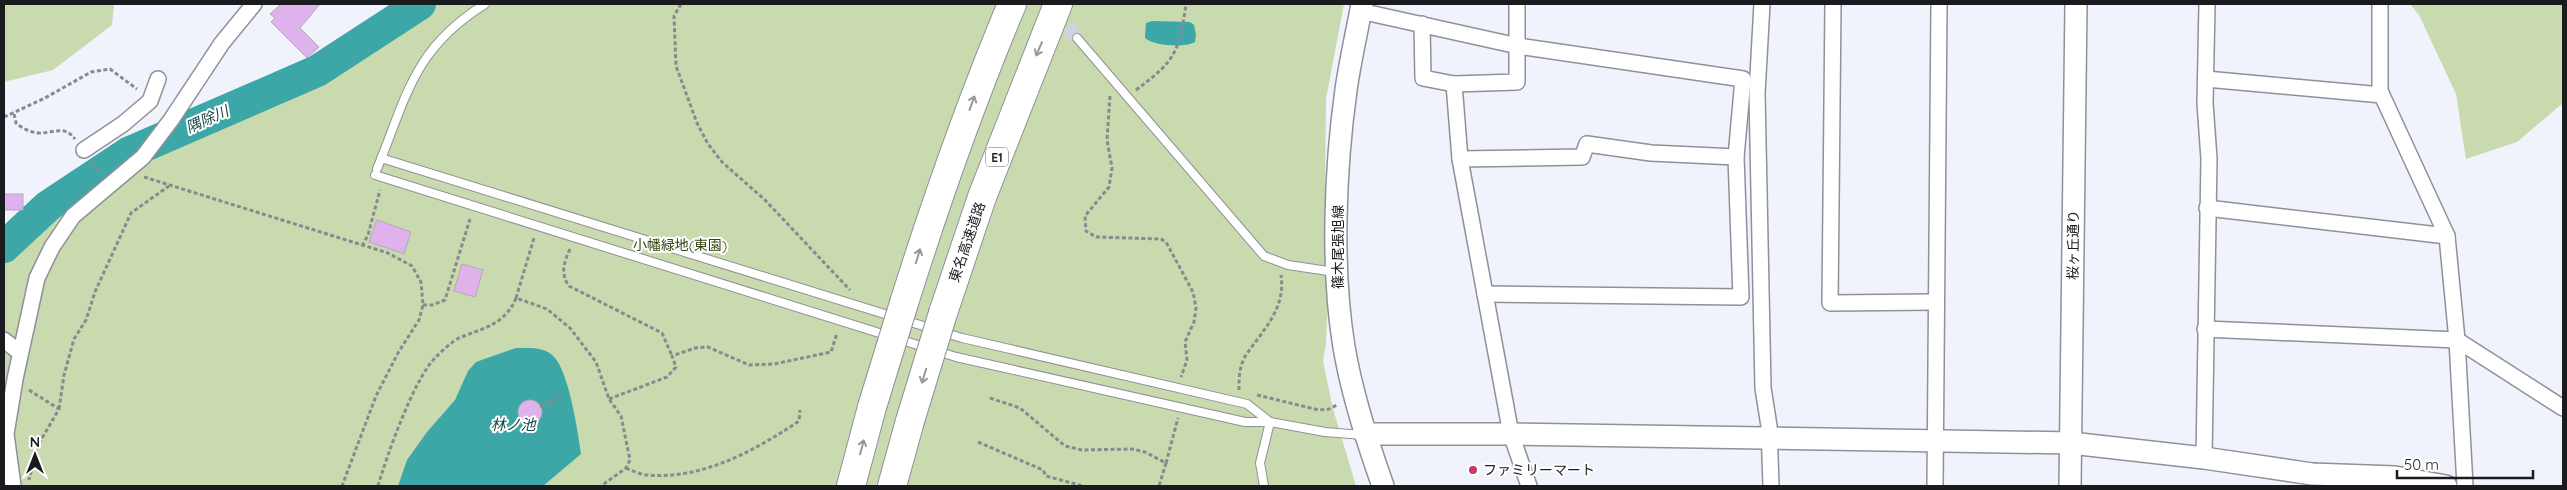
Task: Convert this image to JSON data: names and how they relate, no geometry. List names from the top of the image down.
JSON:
{
  "streets": {
    "highway": ["E1", "東名高速道路"],
    "street": ["桜ヶ丘通り", "篠木尾張旭線"]
  },
  "water": ["隅除川", "林ノ池"],
  "parks": ["小幡緑地(東園)"],
  "places": ["ファミリーマート"],
  "scale_bar": "50 m",
  "north": "top"
}
